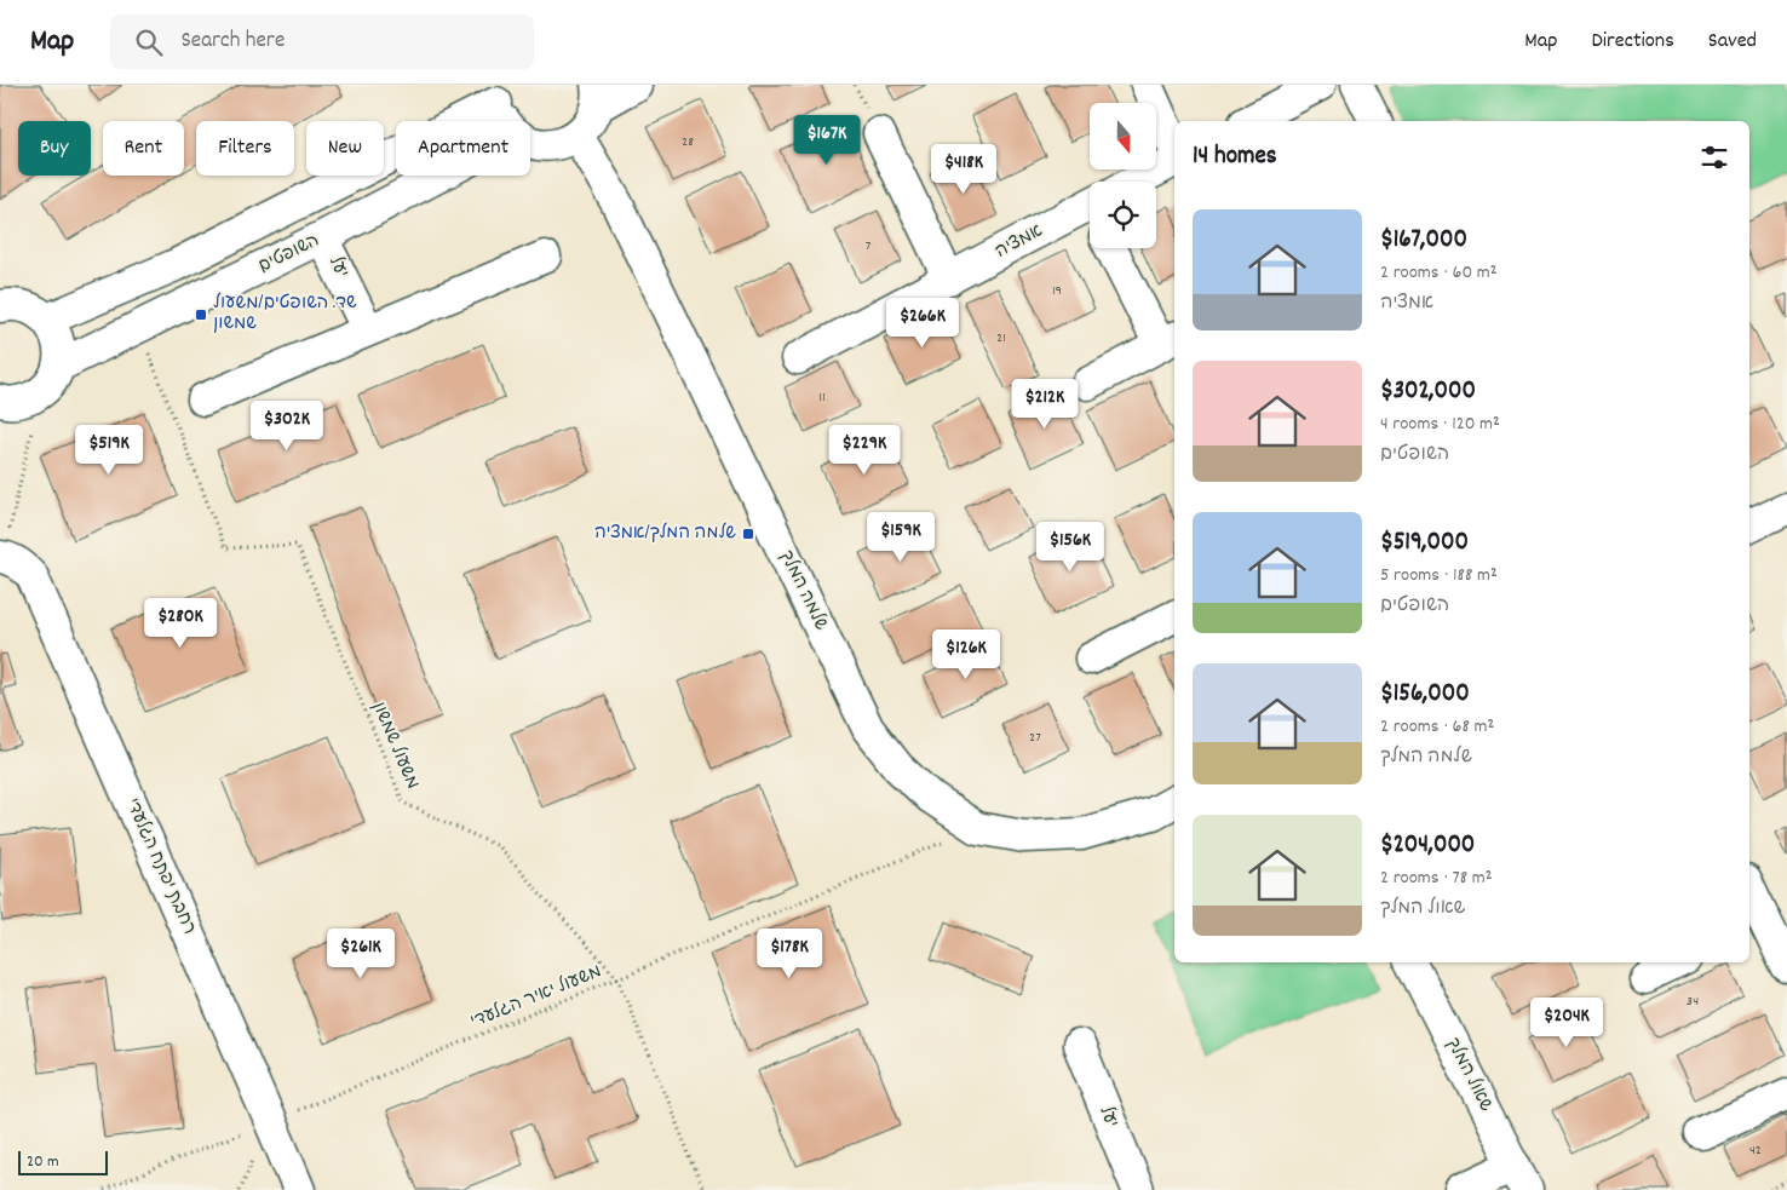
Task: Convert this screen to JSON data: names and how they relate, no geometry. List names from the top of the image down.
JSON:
{
  "streets": {
    "street": [
      "אמציה",
      "השופטים",
      "יעל",
      "שלמה המלך",
      "רחבת יפתח הגלעדי",
      "שאול המלך"
    ],
    "path": ["משעול שמשון", "משעול יאיר הגלעדי"]
  },
  "crossings": [
    ["השופטים", "יעל"],
    ["השופטים", "משעול שמשון"],
    ["שלמה המלך", "משעול יאיר הגלעדי"],
    ["משעול שמשון", "משעול יאיר הגלעדי"],
    ["רחבת יפתח הגלעדי", "משעול יאיר הגלעדי"]
  ],
  "places": {
    "transit": ["שד. השופטים/משעול שמשון", "שלמה המלך/אמציה"]
  },
  "house_numbers": [
    "28",
    "7",
    "19",
    "21",
    "11",
    "27",
    "34",
    "42"
  ],
  "scale_bar": "20 m",
  "north": "bottom",
  "page": {
    "header": "Map",
    "search": "Search here",
    "nav": ["Map", "Directions", "Saved"],
    "price": [
      "$167K",
      "$418K",
      "$266K",
      "$212K",
      "$302K",
      "$519K",
      "$229K",
      "$159K",
      "$156K",
      "$280K",
      "$126K",
      "$261K",
      "$178K",
      "$204K"
    ],
    "chip": [
      "Buy",
      "Rent",
      "Filters",
      "New",
      "Apartment"
    ],
    "heading": "14 homes",
    "list": [
      {
        "name": "$167,000",
        "note": "2 rooms · 60 m² · אמציה"
      },
      {
        "name": "$302,000",
        "note": "4 rooms · 120 m² · השופטים"
      },
      {
        "name": "$519,000",
        "note": "5 rooms · 188 m² · השופטים"
      },
      {
        "name": "$156,000",
        "note": "2 rooms · 68 m² · שלמה המלך"
      },
      {
        "name": "$204,000",
        "note": "2 rooms · 78 m² · שאול המלך"
      }
    ],
    "scale": "20 m"
  }
}
